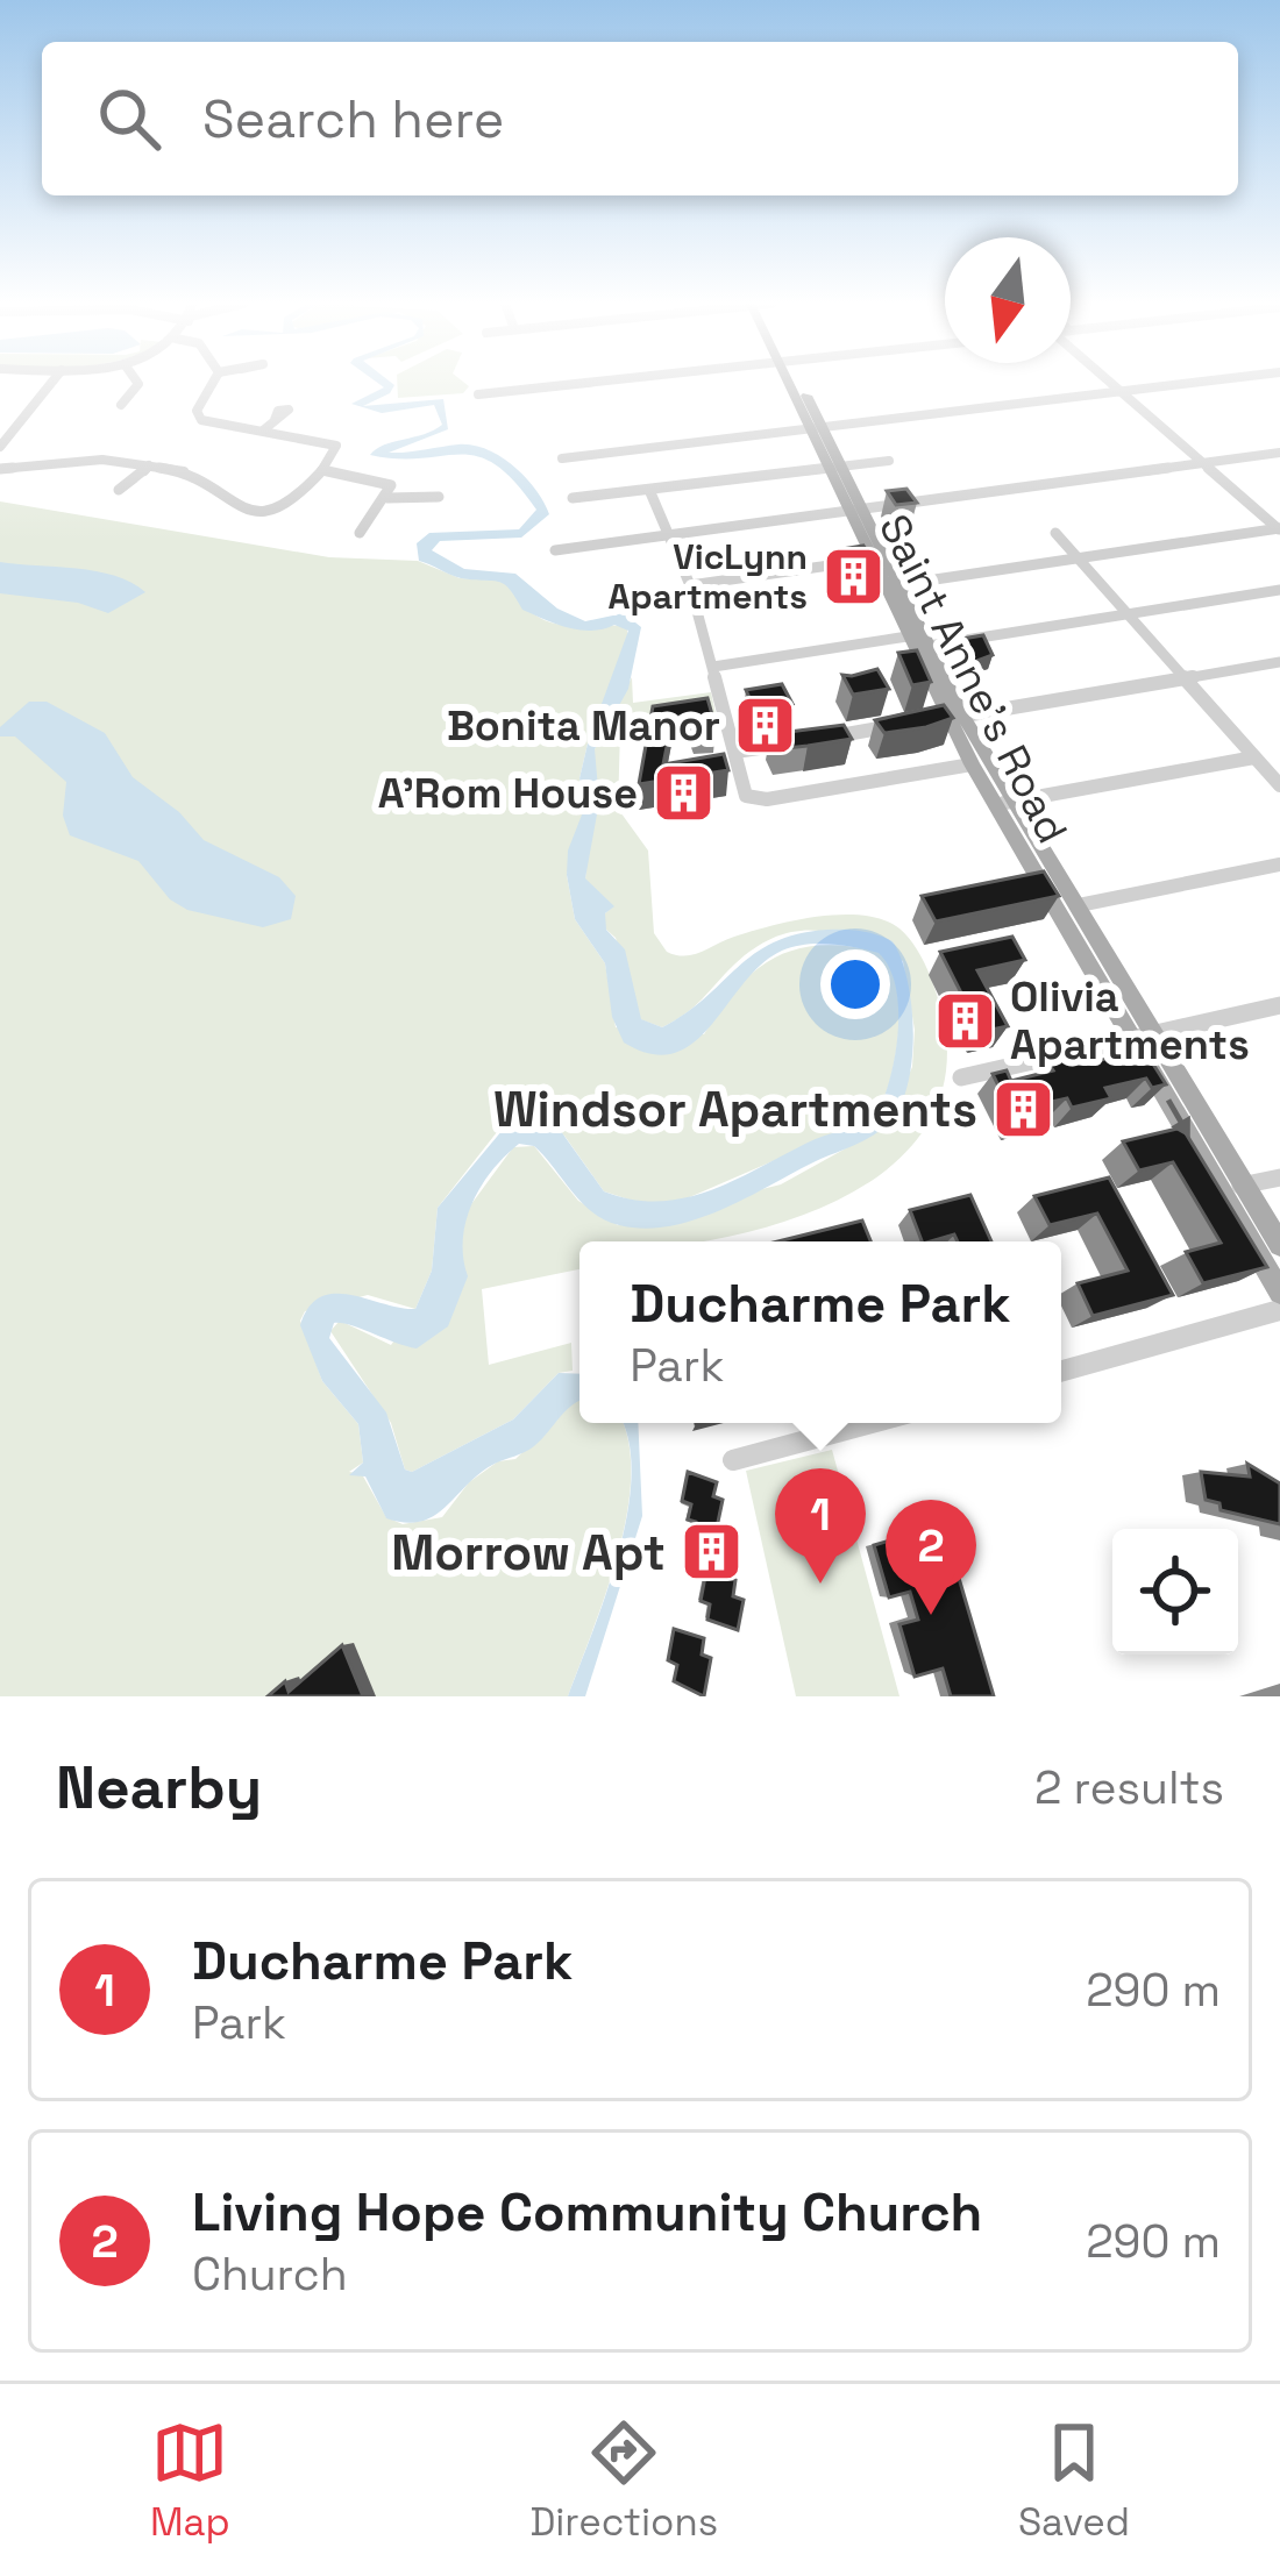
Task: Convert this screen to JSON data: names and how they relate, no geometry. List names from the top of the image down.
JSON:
{
  "streets": {
    "main road": ["Saint Anne's Road"]
  },
  "places": {
    "building": [
      "VicLynn Apartments",
      "Bonita Manor",
      "A'Rom House",
      "Olivia Apartments",
      "Windsor Apartments",
      "Morrow Apt"
    ]
  },
  "north": "bottom",
  "page": {
    "search": "Search here",
    "popup": ["Ducharme Park", "Park"],
    "pins": ["1", "2"],
    "heading": ["Nearby", "2 results"],
    "list": [
      {
        "mark": "1",
        "name": "Ducharme Park",
        "note": "Park",
        "value": "290 m"
      },
      {
        "mark": "2",
        "name": "Living Hope Community Church",
        "note": "Church",
        "value": "290 m"
      }
    ],
    "nav": ["Map", "Directions", "Saved"]
  }
}
